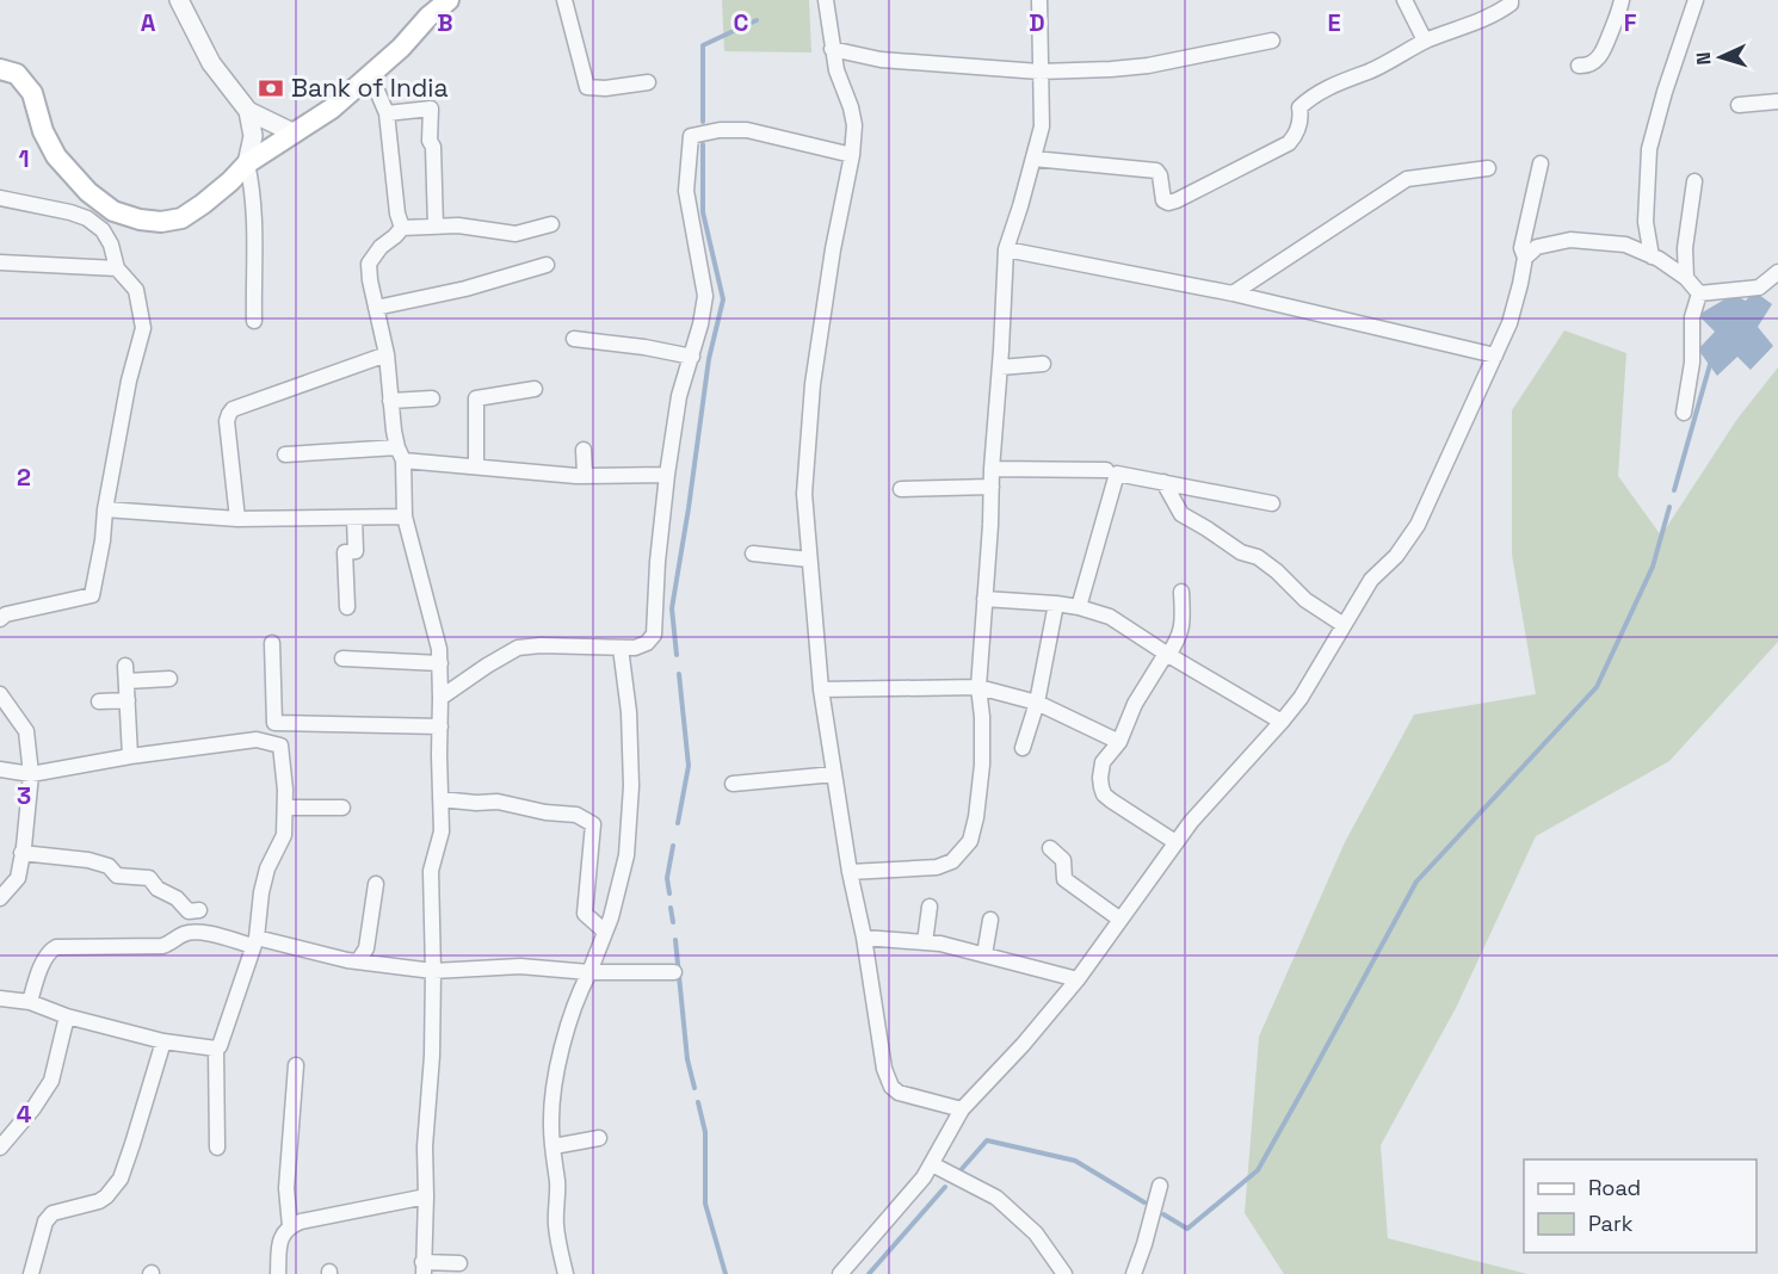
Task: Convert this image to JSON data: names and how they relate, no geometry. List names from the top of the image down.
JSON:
{
  "places": {
    "bank": ["Bank of India"]
  },
  "legend": ["Road", "Park"],
  "north": "left",
  "grid": {
    "columns": [
      "A",
      "B",
      "C",
      "D",
      "E",
      "F"
    ],
    "rows": [
      "1",
      "2",
      "3",
      "4"
    ]
  }
}
